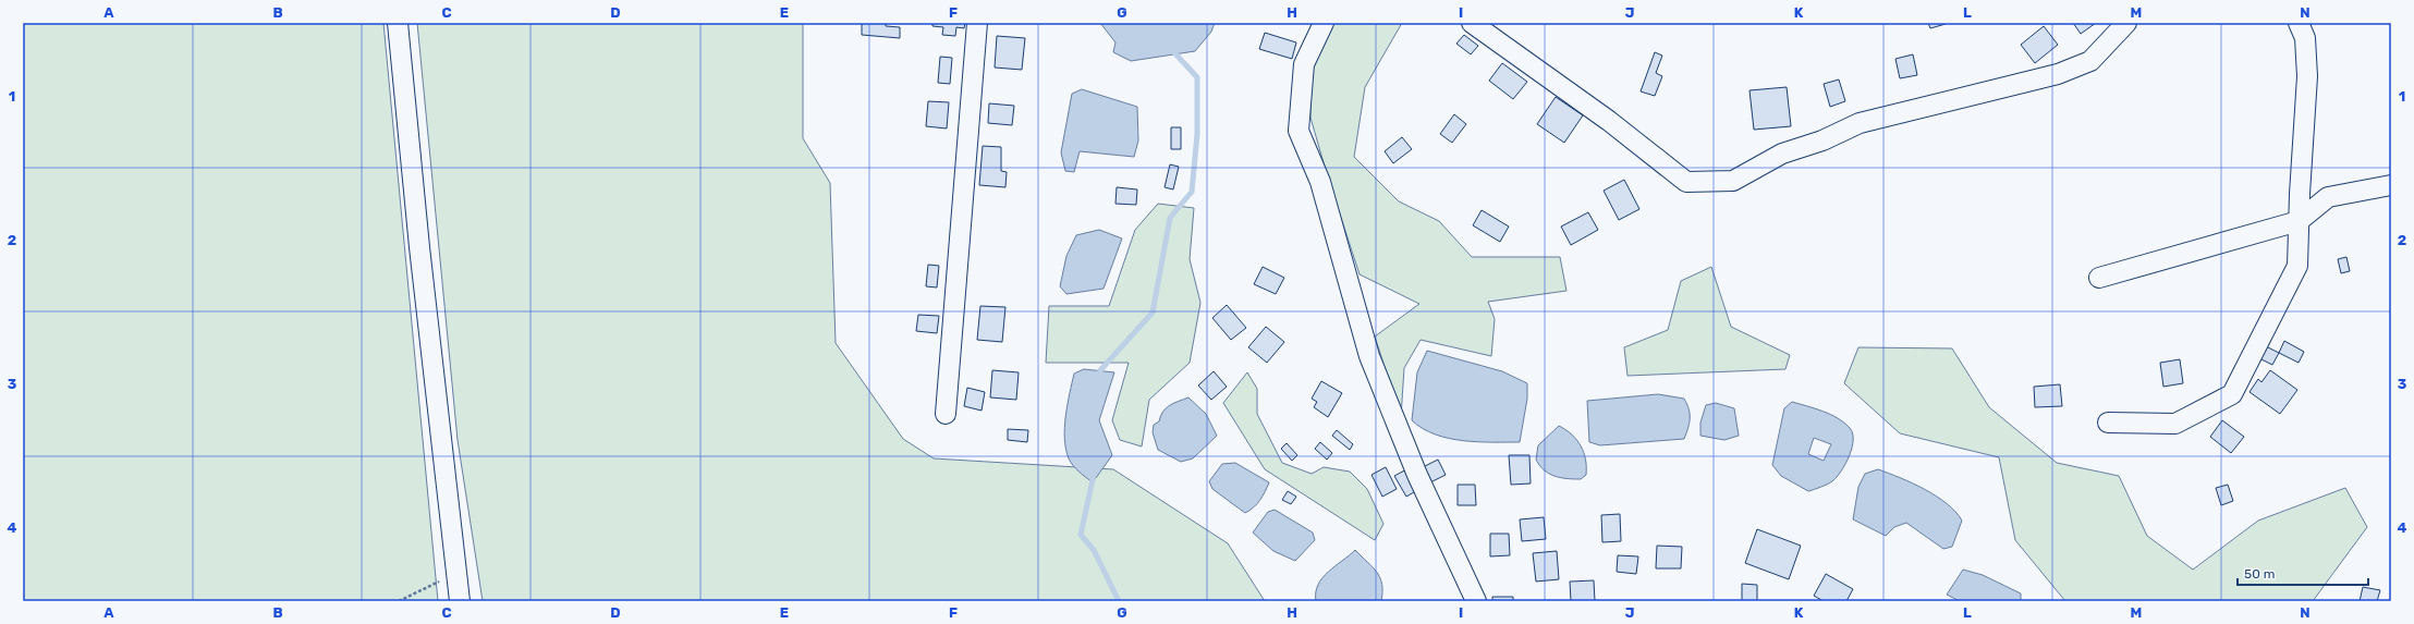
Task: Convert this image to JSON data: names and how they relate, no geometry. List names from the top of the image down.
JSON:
{
  "scale_bar": "50 m",
  "grid": {
    "columns": [
      "A",
      "B",
      "C",
      "D",
      "E",
      "F",
      "G",
      "H",
      "I",
      "J",
      "K",
      "L",
      "M",
      "N"
    ],
    "rows": [
      "1",
      "2",
      "3",
      "4"
    ]
  }
}
